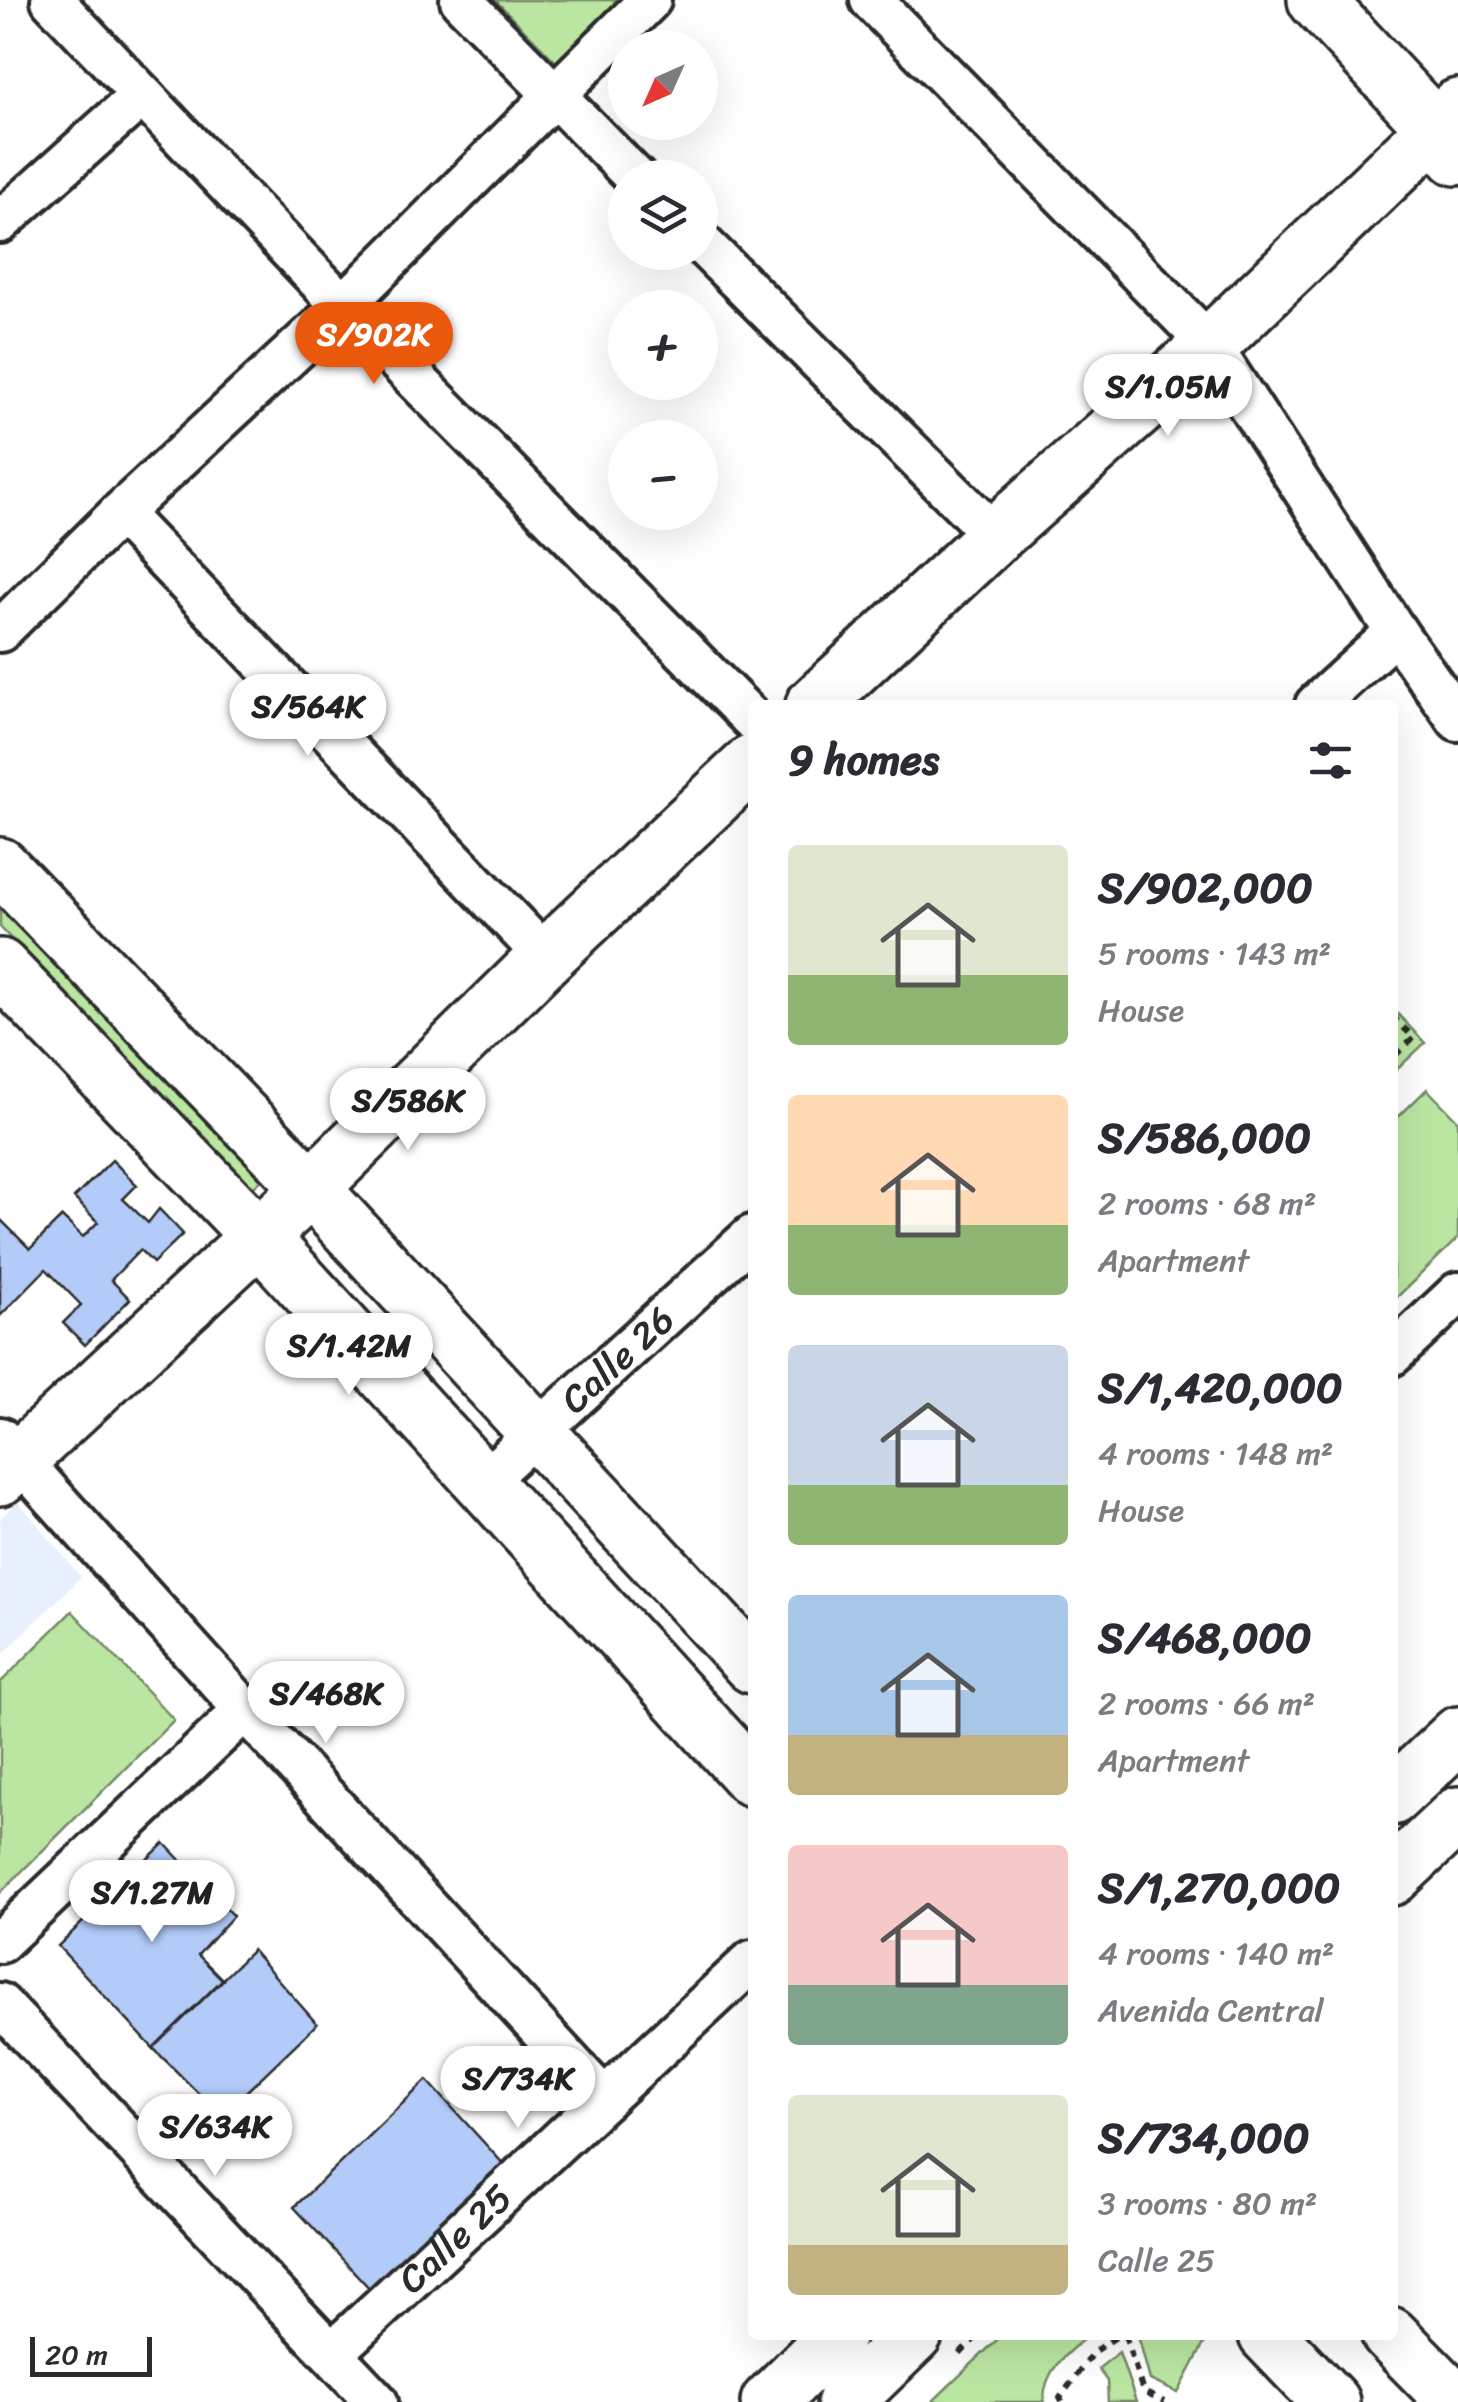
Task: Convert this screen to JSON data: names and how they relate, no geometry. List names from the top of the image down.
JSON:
{
  "streets": {
    "street": ["Calle 26", "Calle 25"]
  },
  "scale_bar": "20 m",
  "north": "bottom left",
  "page": {
    "map_buttons": ["+", "−"],
    "price": [
      "S/902K",
      "S/1.05M",
      "S/564K",
      "S/586K",
      "S/1.42M",
      "S/468K",
      "S/1.27M",
      "S/734K",
      "S/634K"
    ],
    "heading": "9 homes",
    "list": [
      {
        "name": "S/902,000",
        "note": "5 rooms · 143 m² · House"
      },
      {
        "name": "S/586,000",
        "note": "2 rooms · 68 m² · Apartment"
      },
      {
        "name": "S/1,420,000",
        "note": "4 rooms · 148 m² · House"
      },
      {
        "name": "S/468,000",
        "note": "2 rooms · 66 m² · Apartment"
      },
      {
        "name": "S/1,270,000",
        "note": "4 rooms · 140 m² · Avenida Central"
      },
      {
        "name": "S/734,000",
        "note": "3 rooms · 80 m² · Calle 25"
      }
    ],
    "scale": "20 m"
  }
}
